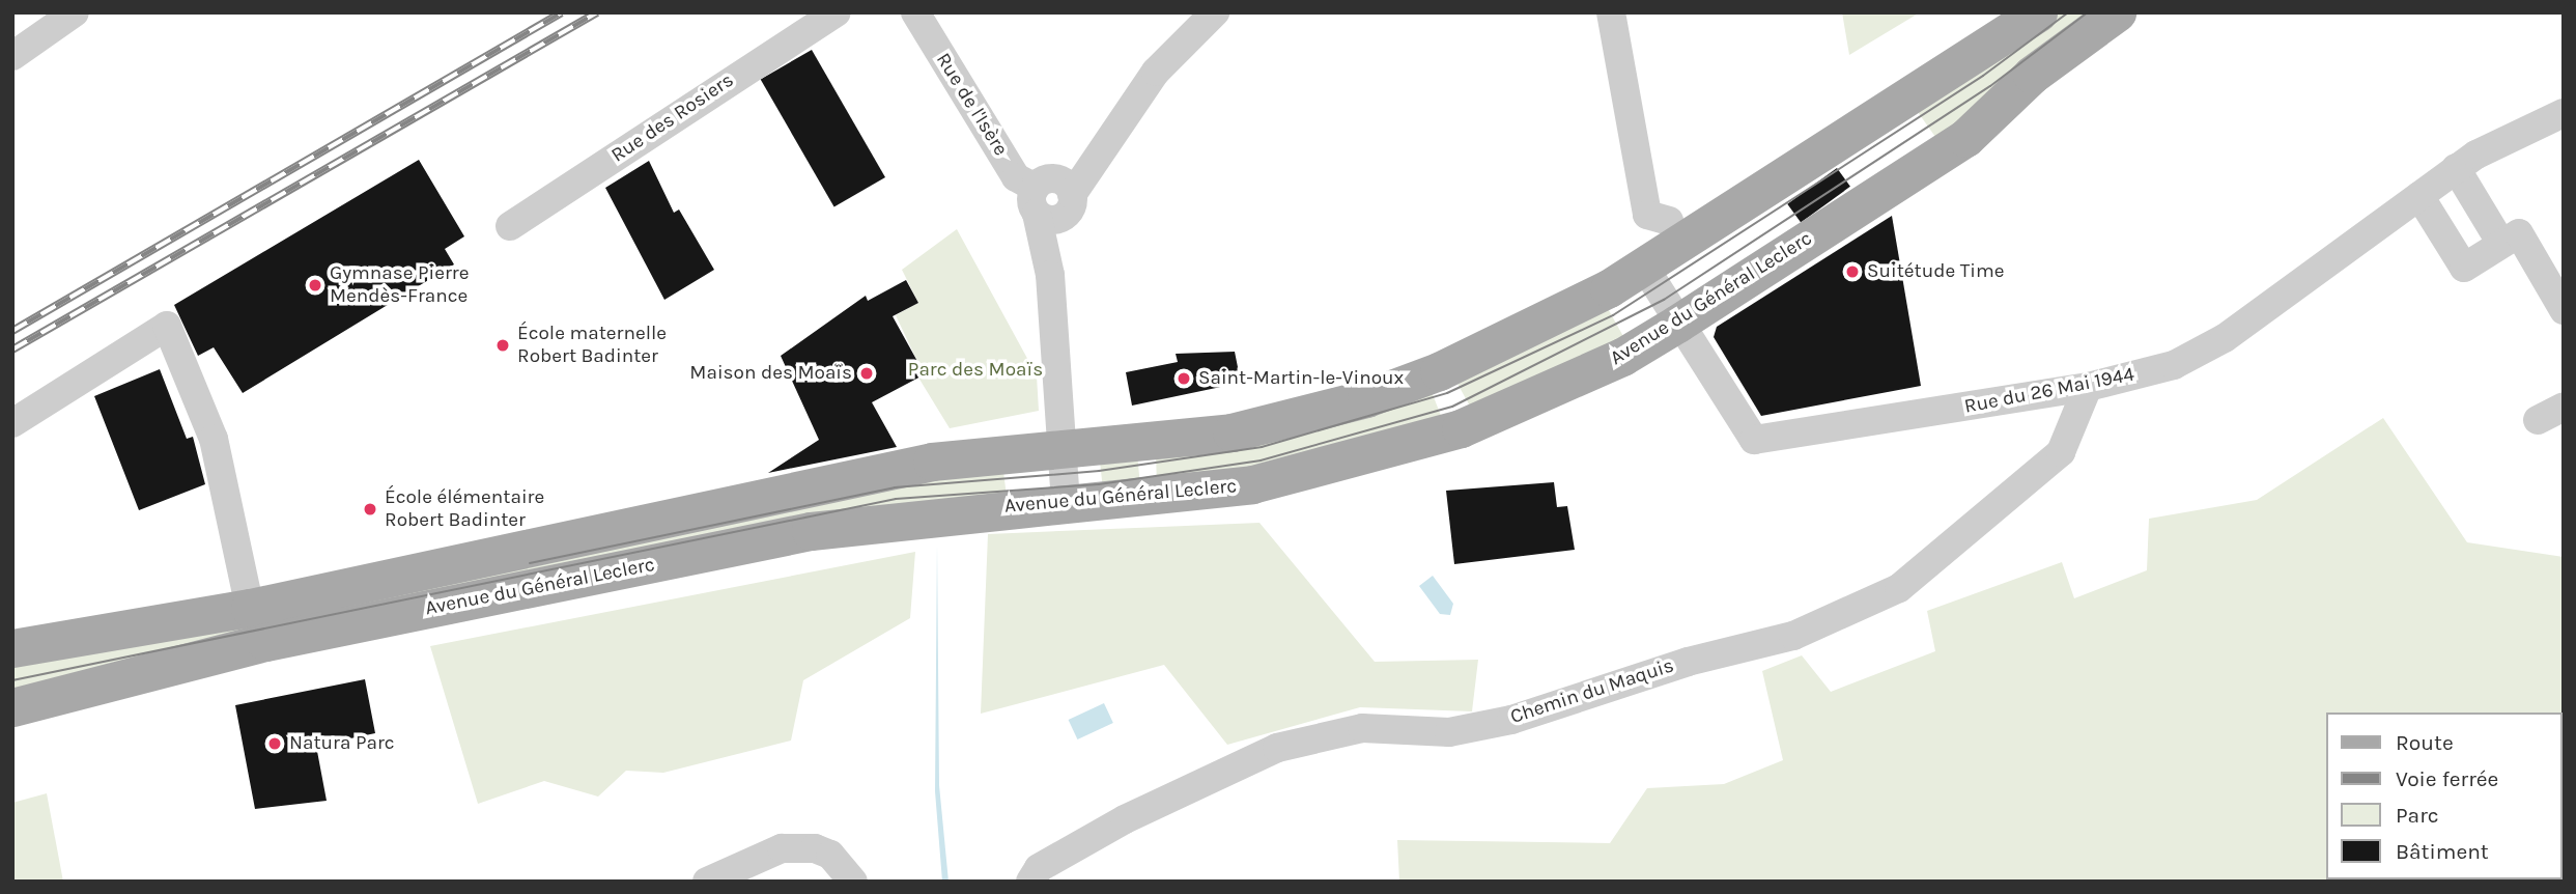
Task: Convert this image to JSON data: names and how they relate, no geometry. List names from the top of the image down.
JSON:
{
  "streets": {
    "main road": ["Avenue du Général Leclerc"],
    "street": [
      "Rue de l'Isère",
      "Rue des Rosiers",
      "Rue du 26 Mai 1944",
      "Chemin du Maquis"
    ]
  },
  "crossings": [
    ["Avenue du Général Leclerc", "Rue du 26 Mai 1944"],
    ["Rue du 26 Mai 1944", "Chemin du Maquis"]
  ],
  "parks": ["Parc des Moaïs"],
  "places": [
    "Suitétude Time",
    "Gymnase Pierre Mendès-France",
    "École maternelle Robert Badinter",
    "Maison des Moaïs",
    "Saint-Martin-le-Vinoux",
    "École élémentaire Robert Badinter",
    "Natura Parc"
  ],
  "legend": [
    "Route",
    "Voie ferrée",
    "Parc",
    "Bâtiment"
  ]
}
